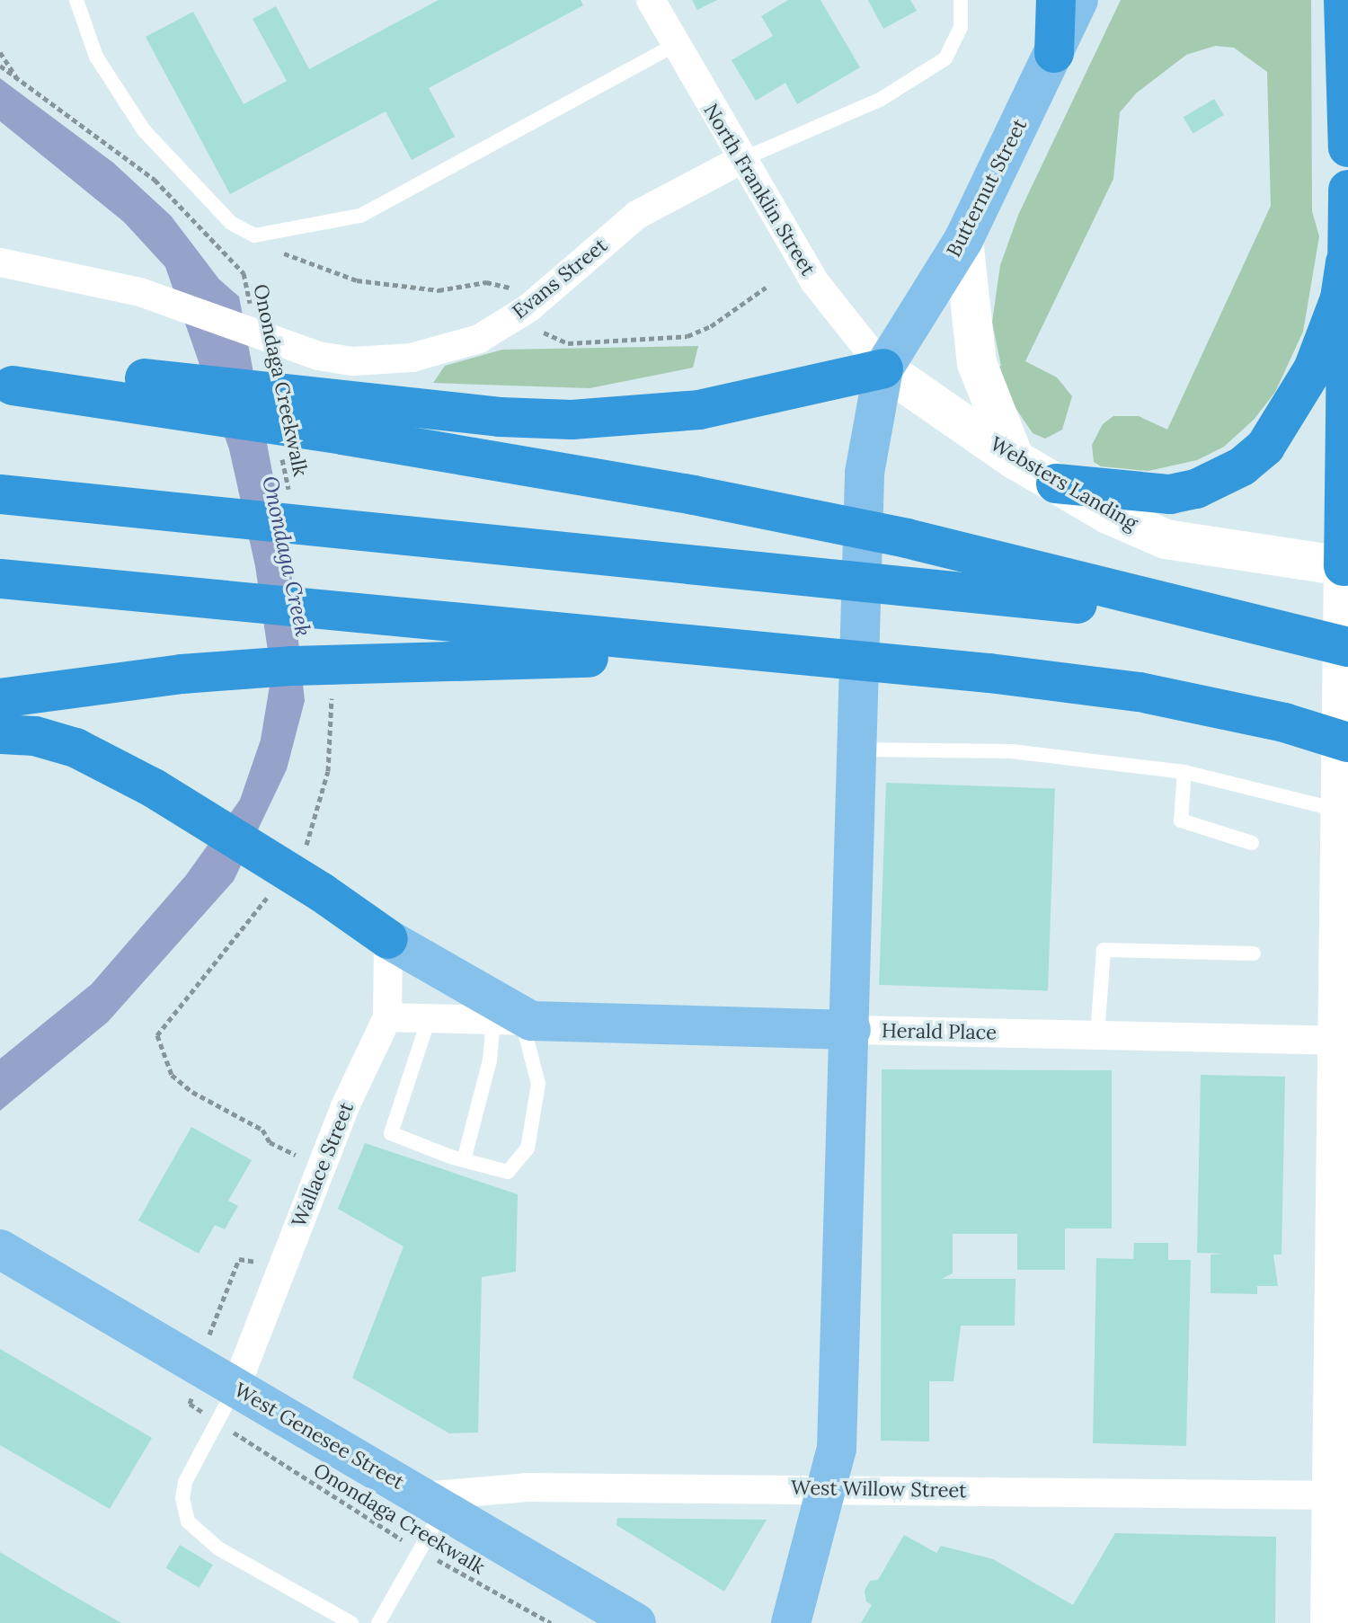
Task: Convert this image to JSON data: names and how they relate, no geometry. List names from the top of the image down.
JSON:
{
  "streets": {
    "main road": ["Butternut Street", "Herald Place", "West Genesee Street"],
    "street": [
      "North Franklin Street",
      "Evans Street",
      "Websters Landing",
      "Wallace Street",
      "West Willow Street"
    ],
    "path": ["Onondaga Creekwalk"]
  },
  "crossings": [
    ["Butternut Street", "North Franklin Street"],
    ["Butternut Street", "Websters Landing"],
    ["North Franklin Street", "Evans Street"],
    ["North Franklin Street", "Websters Landing"],
    ["Herald Place", "Wallace Street"],
    ["Wallace Street", "West Genesee Street"],
    ["West Genesee Street", "West Willow Street"]
  ],
  "water": ["Onondaga Creek"]
}
